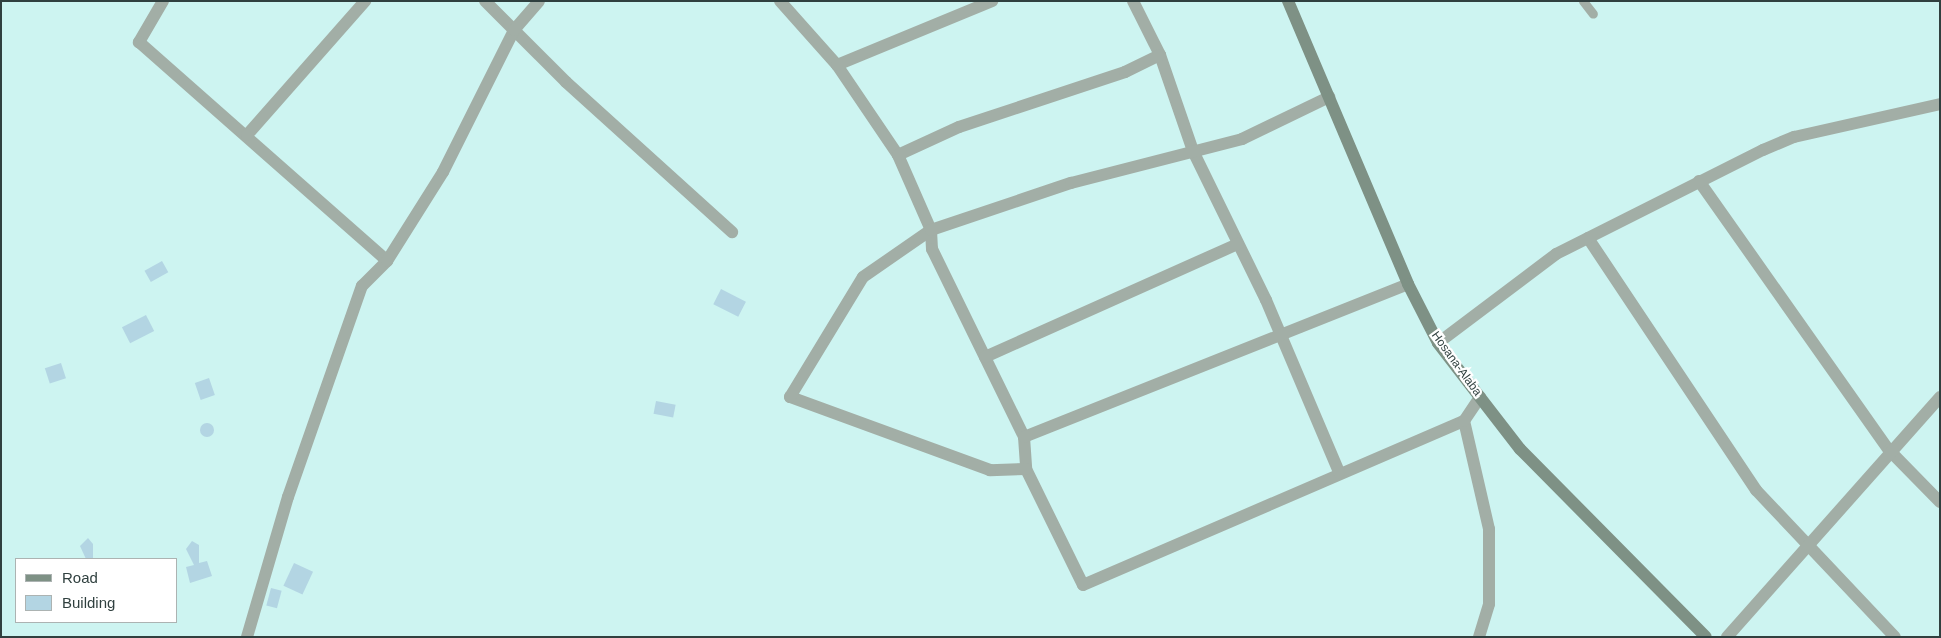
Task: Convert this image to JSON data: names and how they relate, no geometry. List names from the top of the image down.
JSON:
{
  "streets": {
    "main road": ["Hosana-Alaba"]
  },
  "legend": ["Road", "Building"]
}
